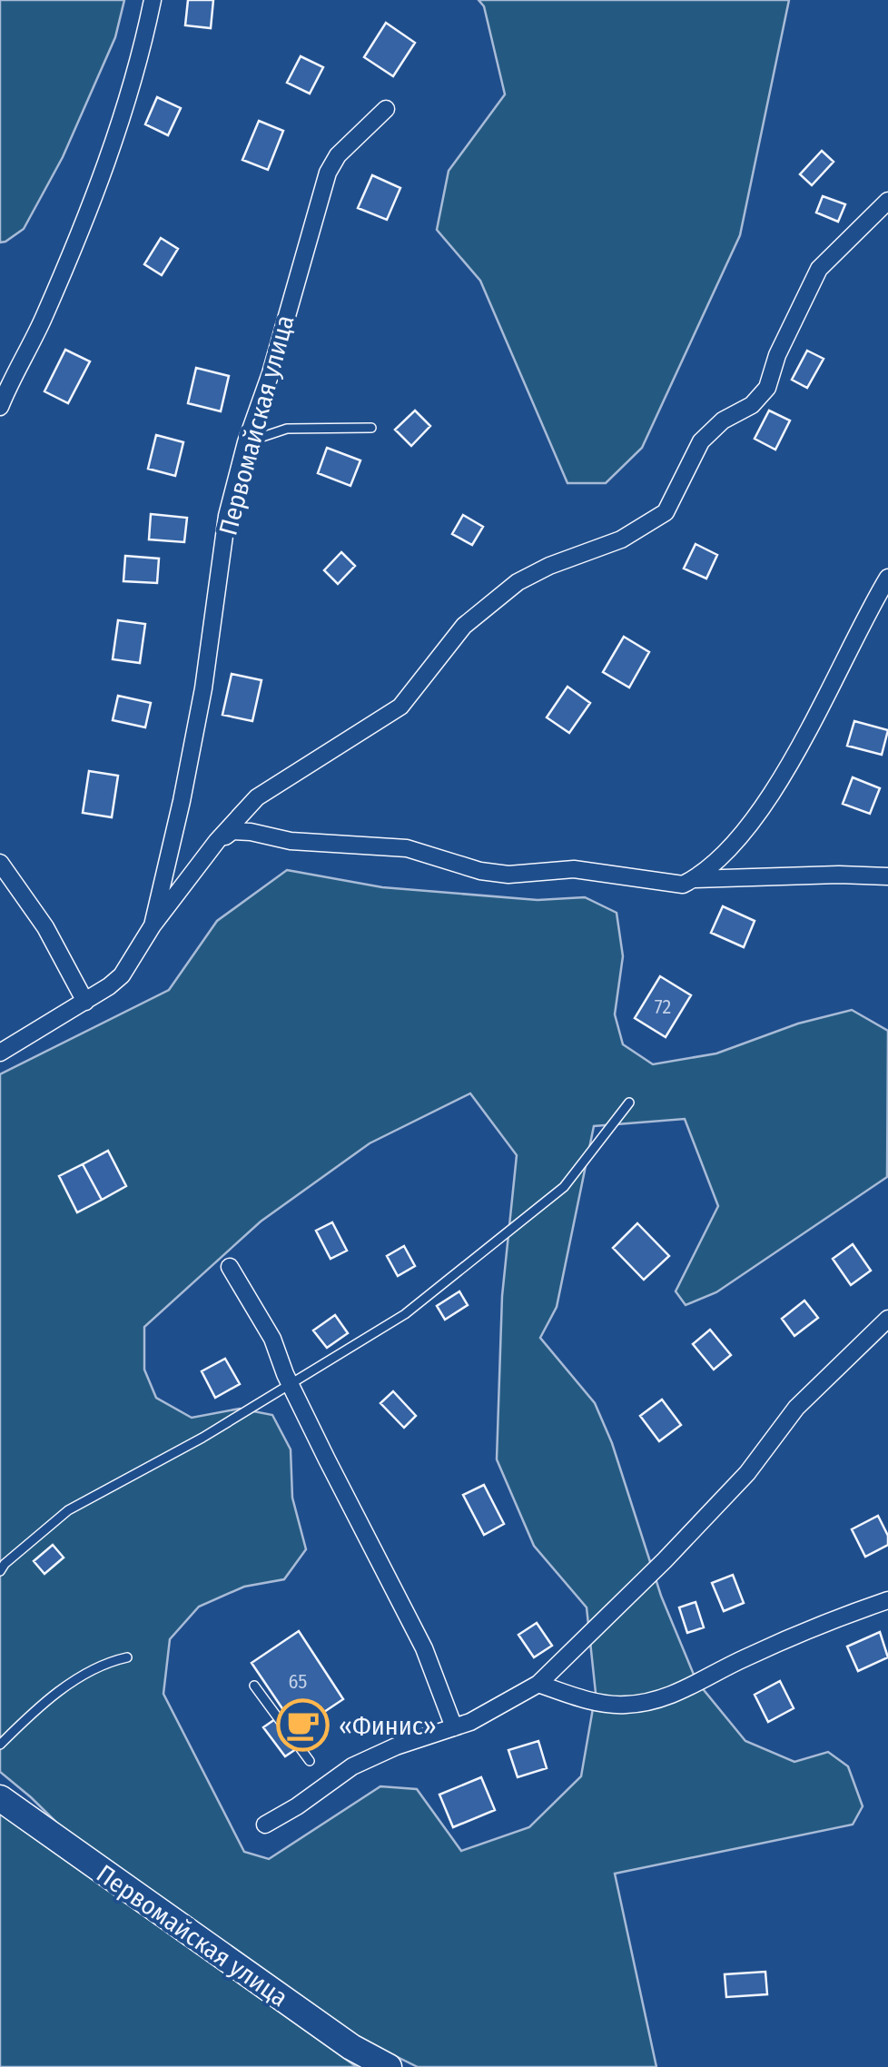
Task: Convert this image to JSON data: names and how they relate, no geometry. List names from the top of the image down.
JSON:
{
  "streets": {
    "main road": ["Первомайская улица"]
  },
  "places": {
    "cafe": ["«Финис»"]
  },
  "house_numbers": ["72", "65"]
}
